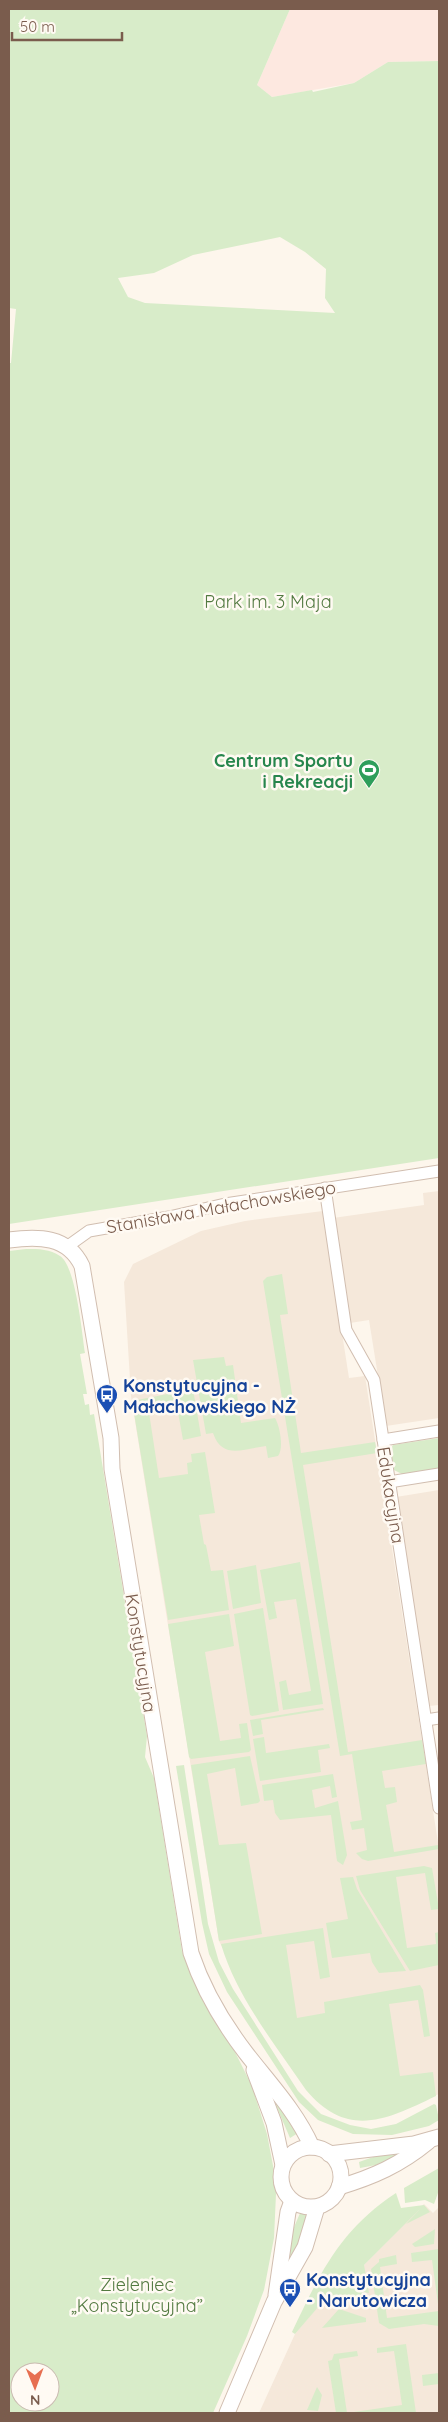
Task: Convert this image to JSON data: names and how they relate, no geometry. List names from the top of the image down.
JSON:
{
  "streets": {
    "street": ["Stanisława Małachowskiego", "Edukacyjna", "Konstytucyjna"]
  },
  "crossings": [
    ["Stanisława Małachowskiego", "Edukacyjna"],
    ["Stanisława Małachowskiego", "Konstytucyjna"]
  ],
  "parks": ["Park im. 3 Maja", "Zieleniec „Konstytucyjna”"],
  "places": {
    "sports": ["Centrum Sportu i Rekreacji"],
    "bus stop": ["Konstytucyjna - Małachowskiego NŻ", "Konstytucyjna - Narutowicza"]
  },
  "scale_bar": "50 m",
  "north": "bottom"
}
